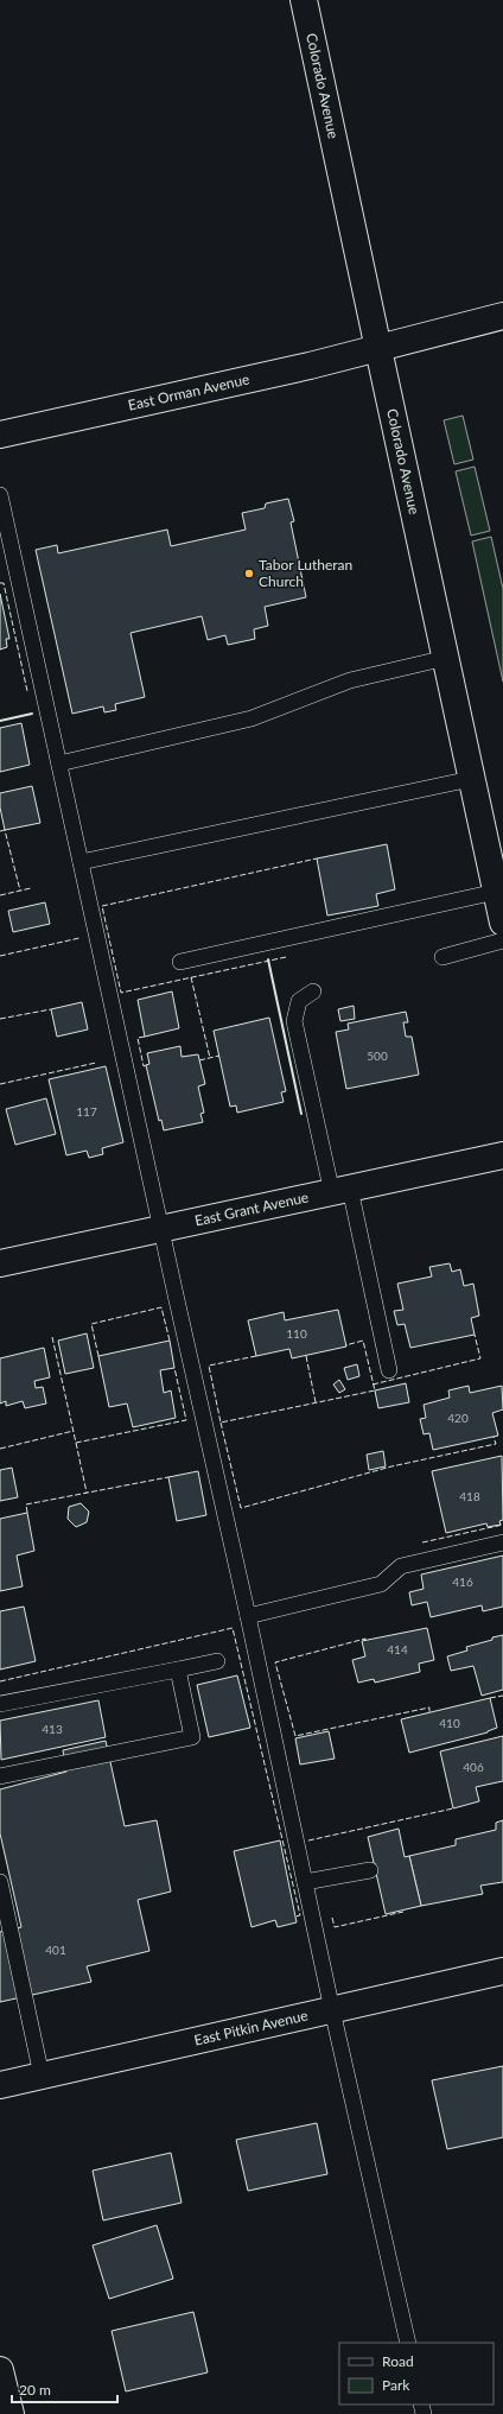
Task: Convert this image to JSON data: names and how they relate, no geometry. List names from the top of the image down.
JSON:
{
  "streets": {
    "street": [
      "Colorado Avenue",
      "East Orman Avenue",
      "East Grant Avenue",
      "East Pitkin Avenue"
    ]
  },
  "crossings": [
    ["Colorado Avenue", "East Orman Avenue"]
  ],
  "places": ["Tabor Lutheran Church"],
  "house_numbers": [
    "500",
    "117",
    "110",
    "420",
    "418",
    "416",
    "414",
    "410",
    "413",
    "406",
    "401"
  ],
  "legend": ["Road", "Park"],
  "scale_bar": "20 m"
}
